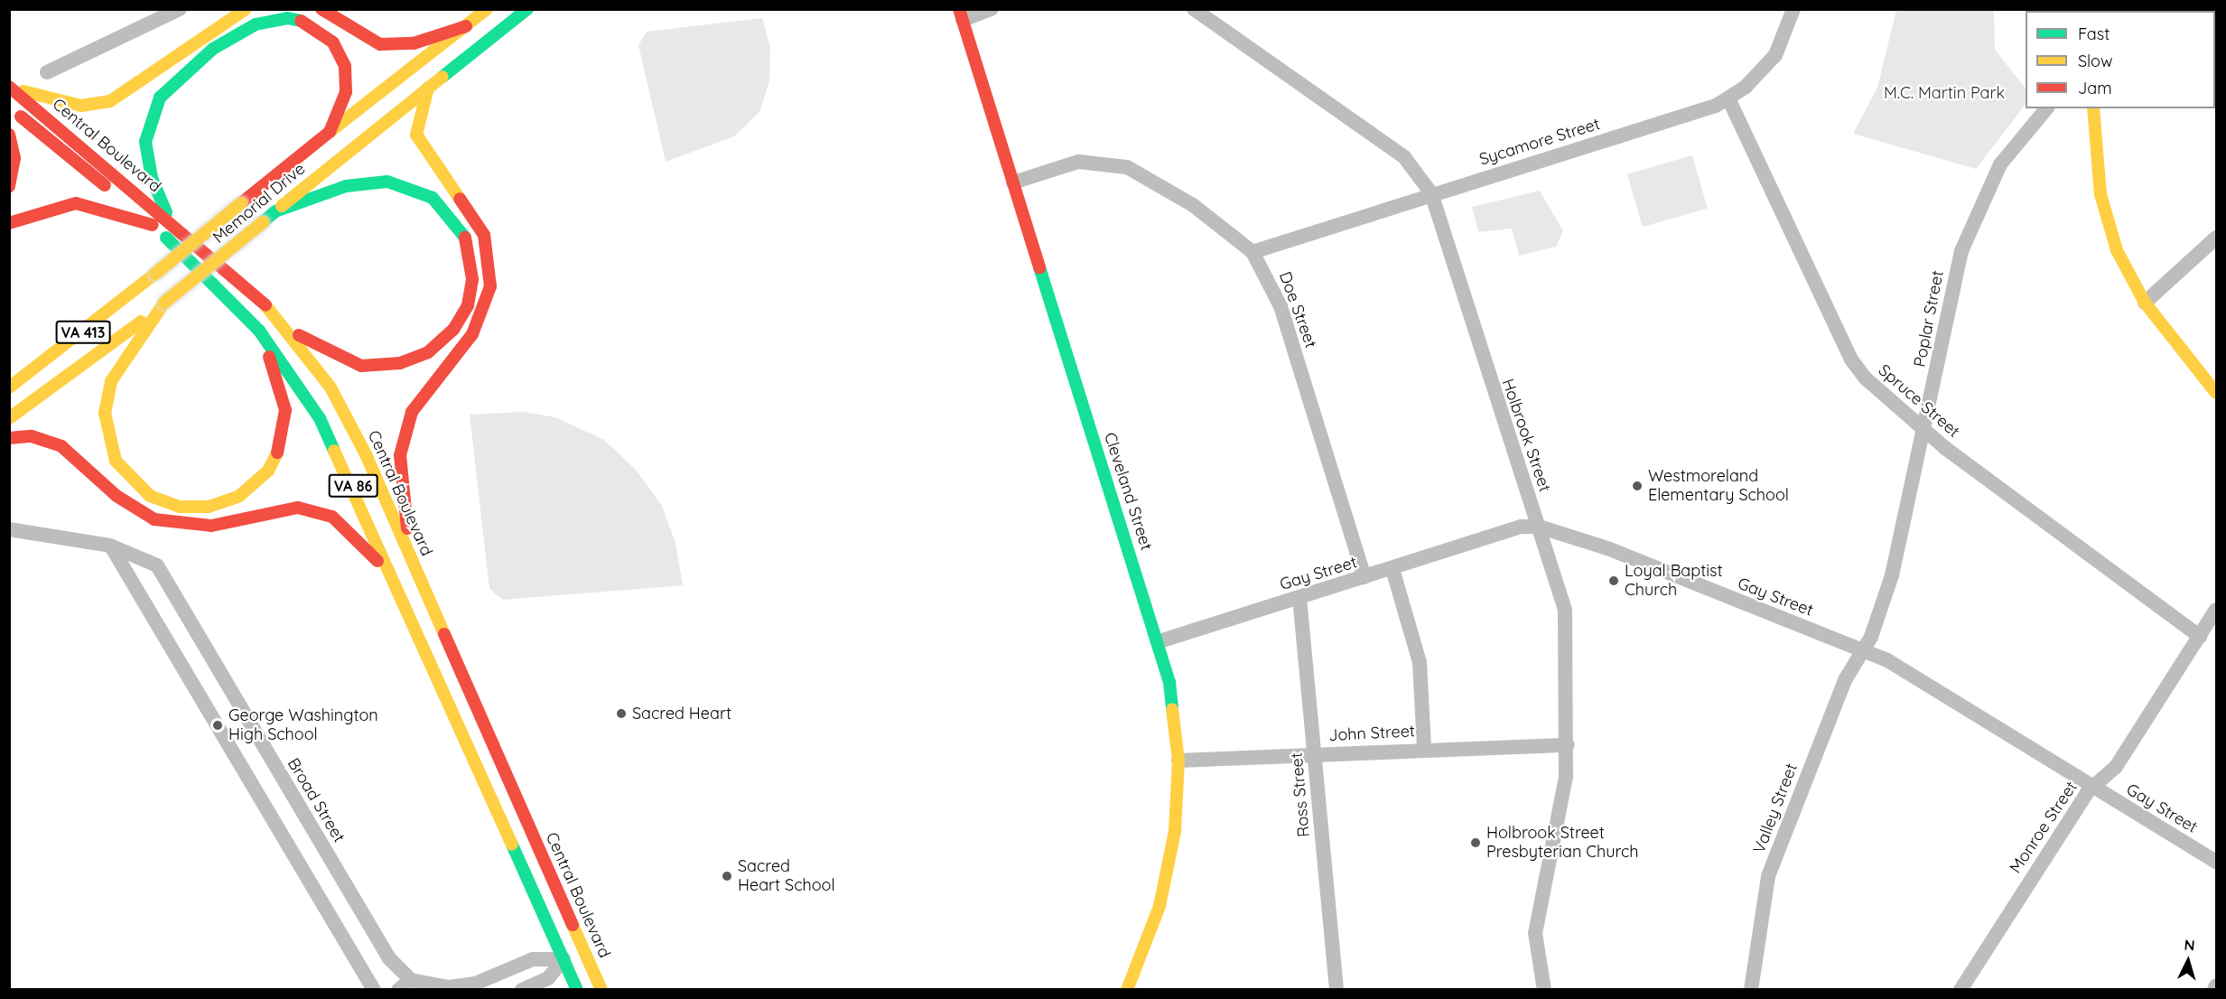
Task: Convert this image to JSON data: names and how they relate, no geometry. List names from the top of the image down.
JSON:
{
  "streets": {
    "main road": [
      "Central Boulevard",
      "Memorial Drive",
      "VA 413",
      "VA 86",
      "Cleveland Street"
    ],
    "street": [
      "Sycamore Street",
      "Doe Street",
      "Poplar Street",
      "Spruce Street",
      "Holbrook Street",
      "Gay Street",
      "John Street",
      "Ross Street",
      "Broad Street",
      "Valley Street",
      "Monroe Street"
    ]
  },
  "crossings": [
    ["Sycamore Street", "Doe Street"],
    ["Sycamore Street", "Spruce Street"],
    ["Sycamore Street", "Holbrook Street"],
    ["Doe Street", "Cleveland Street"],
    ["Doe Street", "Gay Street"],
    ["Poplar Street", "Spruce Street"],
    ["Poplar Street", "Gay Street"],
    ["Poplar Street", "Valley Street"],
    ["Spruce Street", "Monroe Street"],
    ["Holbrook Street", "Gay Street"],
    ["Holbrook Street", "John Street"],
    ["Cleveland Street", "Gay Street"],
    ["Cleveland Street", "John Street"],
    ["Gay Street", "Ross Street"],
    ["Gay Street", "Valley Street"],
    ["Gay Street", "Monroe Street"],
    ["John Street", "Ross Street"]
  ],
  "parks": ["M.C. Martin Park"],
  "places": [
    "Westmoreland Elementary School",
    "Loyal Baptist Church",
    "Sacred Heart",
    "George Washington High School",
    "Holbrook Street Presbyterian Church",
    "Sacred Heart School"
  ],
  "legend": ["Fast", "Slow", "Jam"],
  "north": "top"
}
